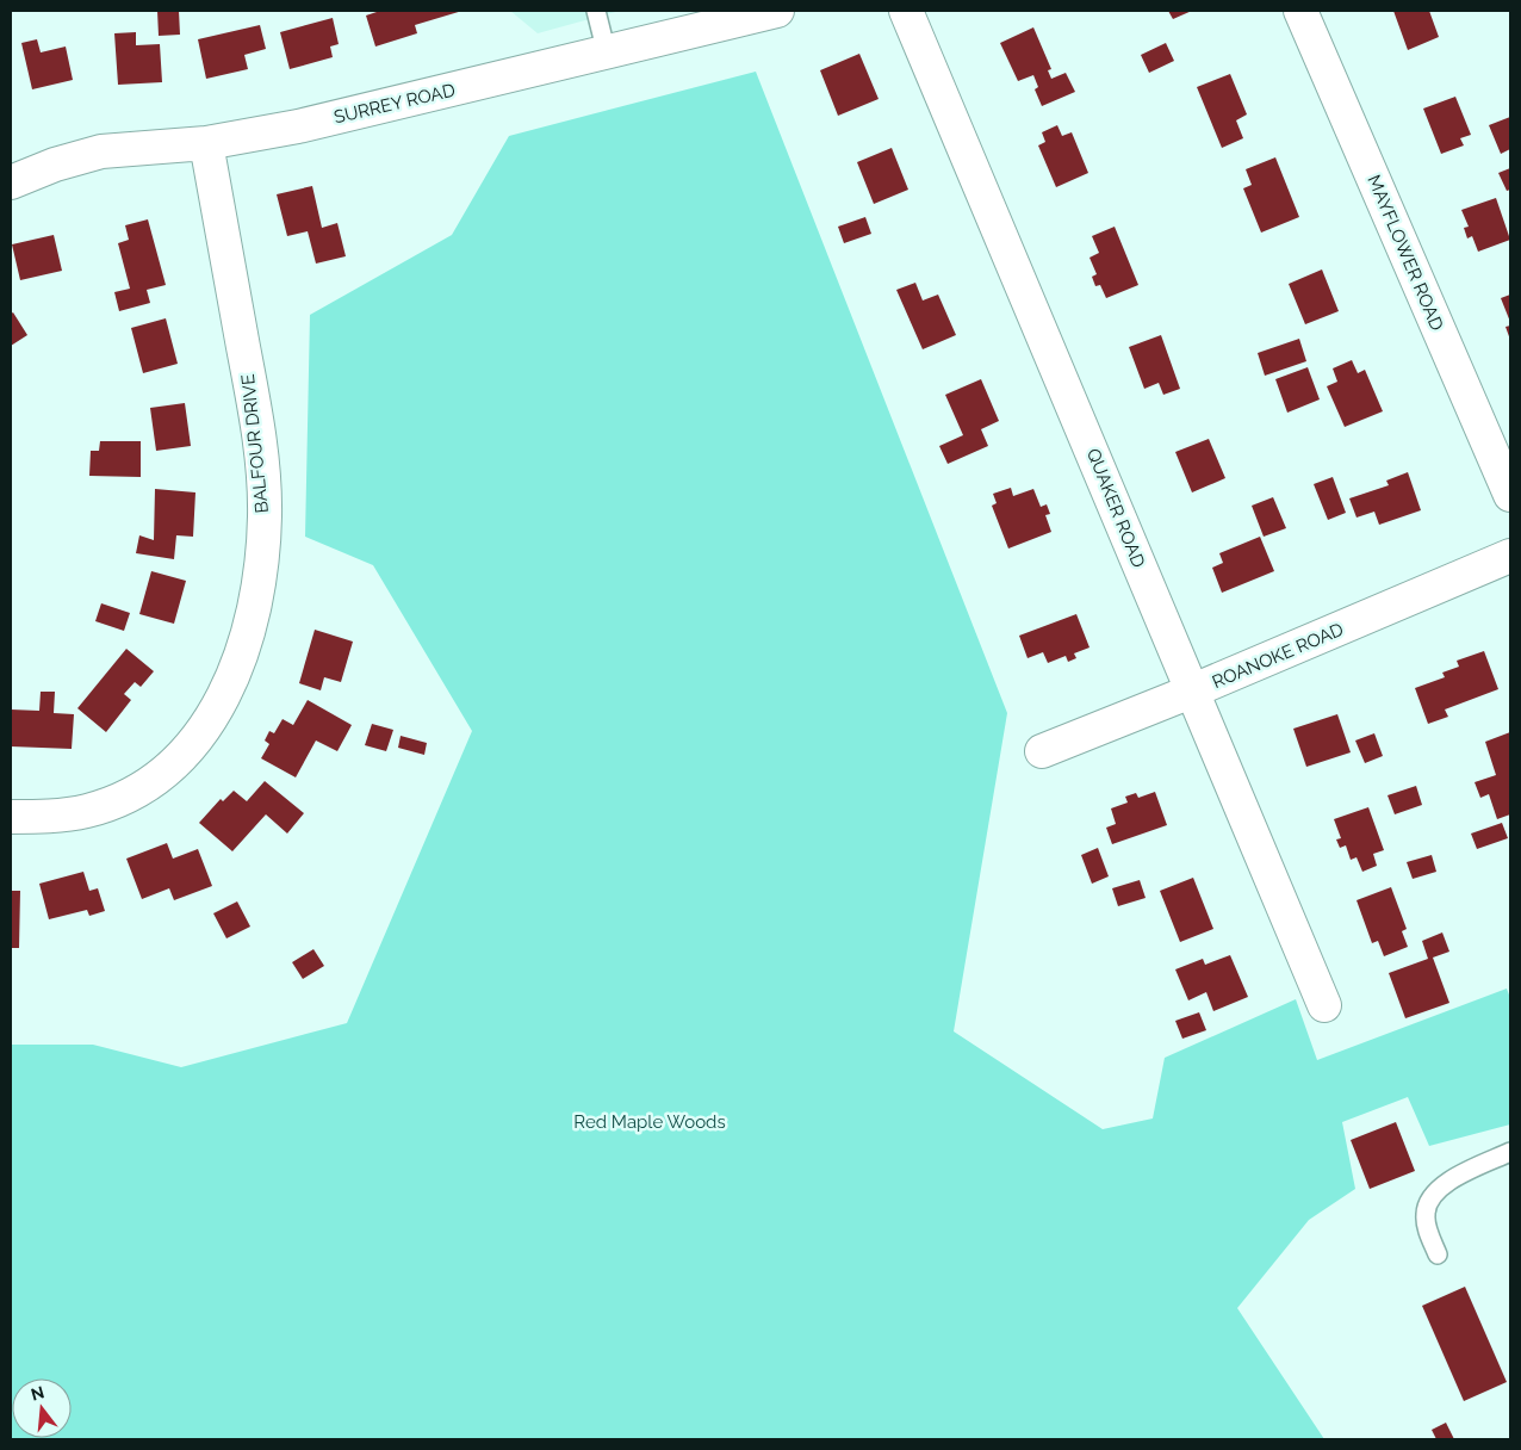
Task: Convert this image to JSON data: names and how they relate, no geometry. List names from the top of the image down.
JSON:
{
  "streets": {
    "street": [
      "SURREY ROAD",
      "MAYFLOWER ROAD",
      "BALFOUR DRIVE",
      "QUAKER ROAD",
      "ROANOKE ROAD"
    ]
  },
  "crossings": [
    ["SURREY ROAD", "BALFOUR DRIVE"],
    ["QUAKER ROAD", "ROANOKE ROAD"]
  ],
  "parks": ["Red Maple Woods"],
  "north": "top"
}
